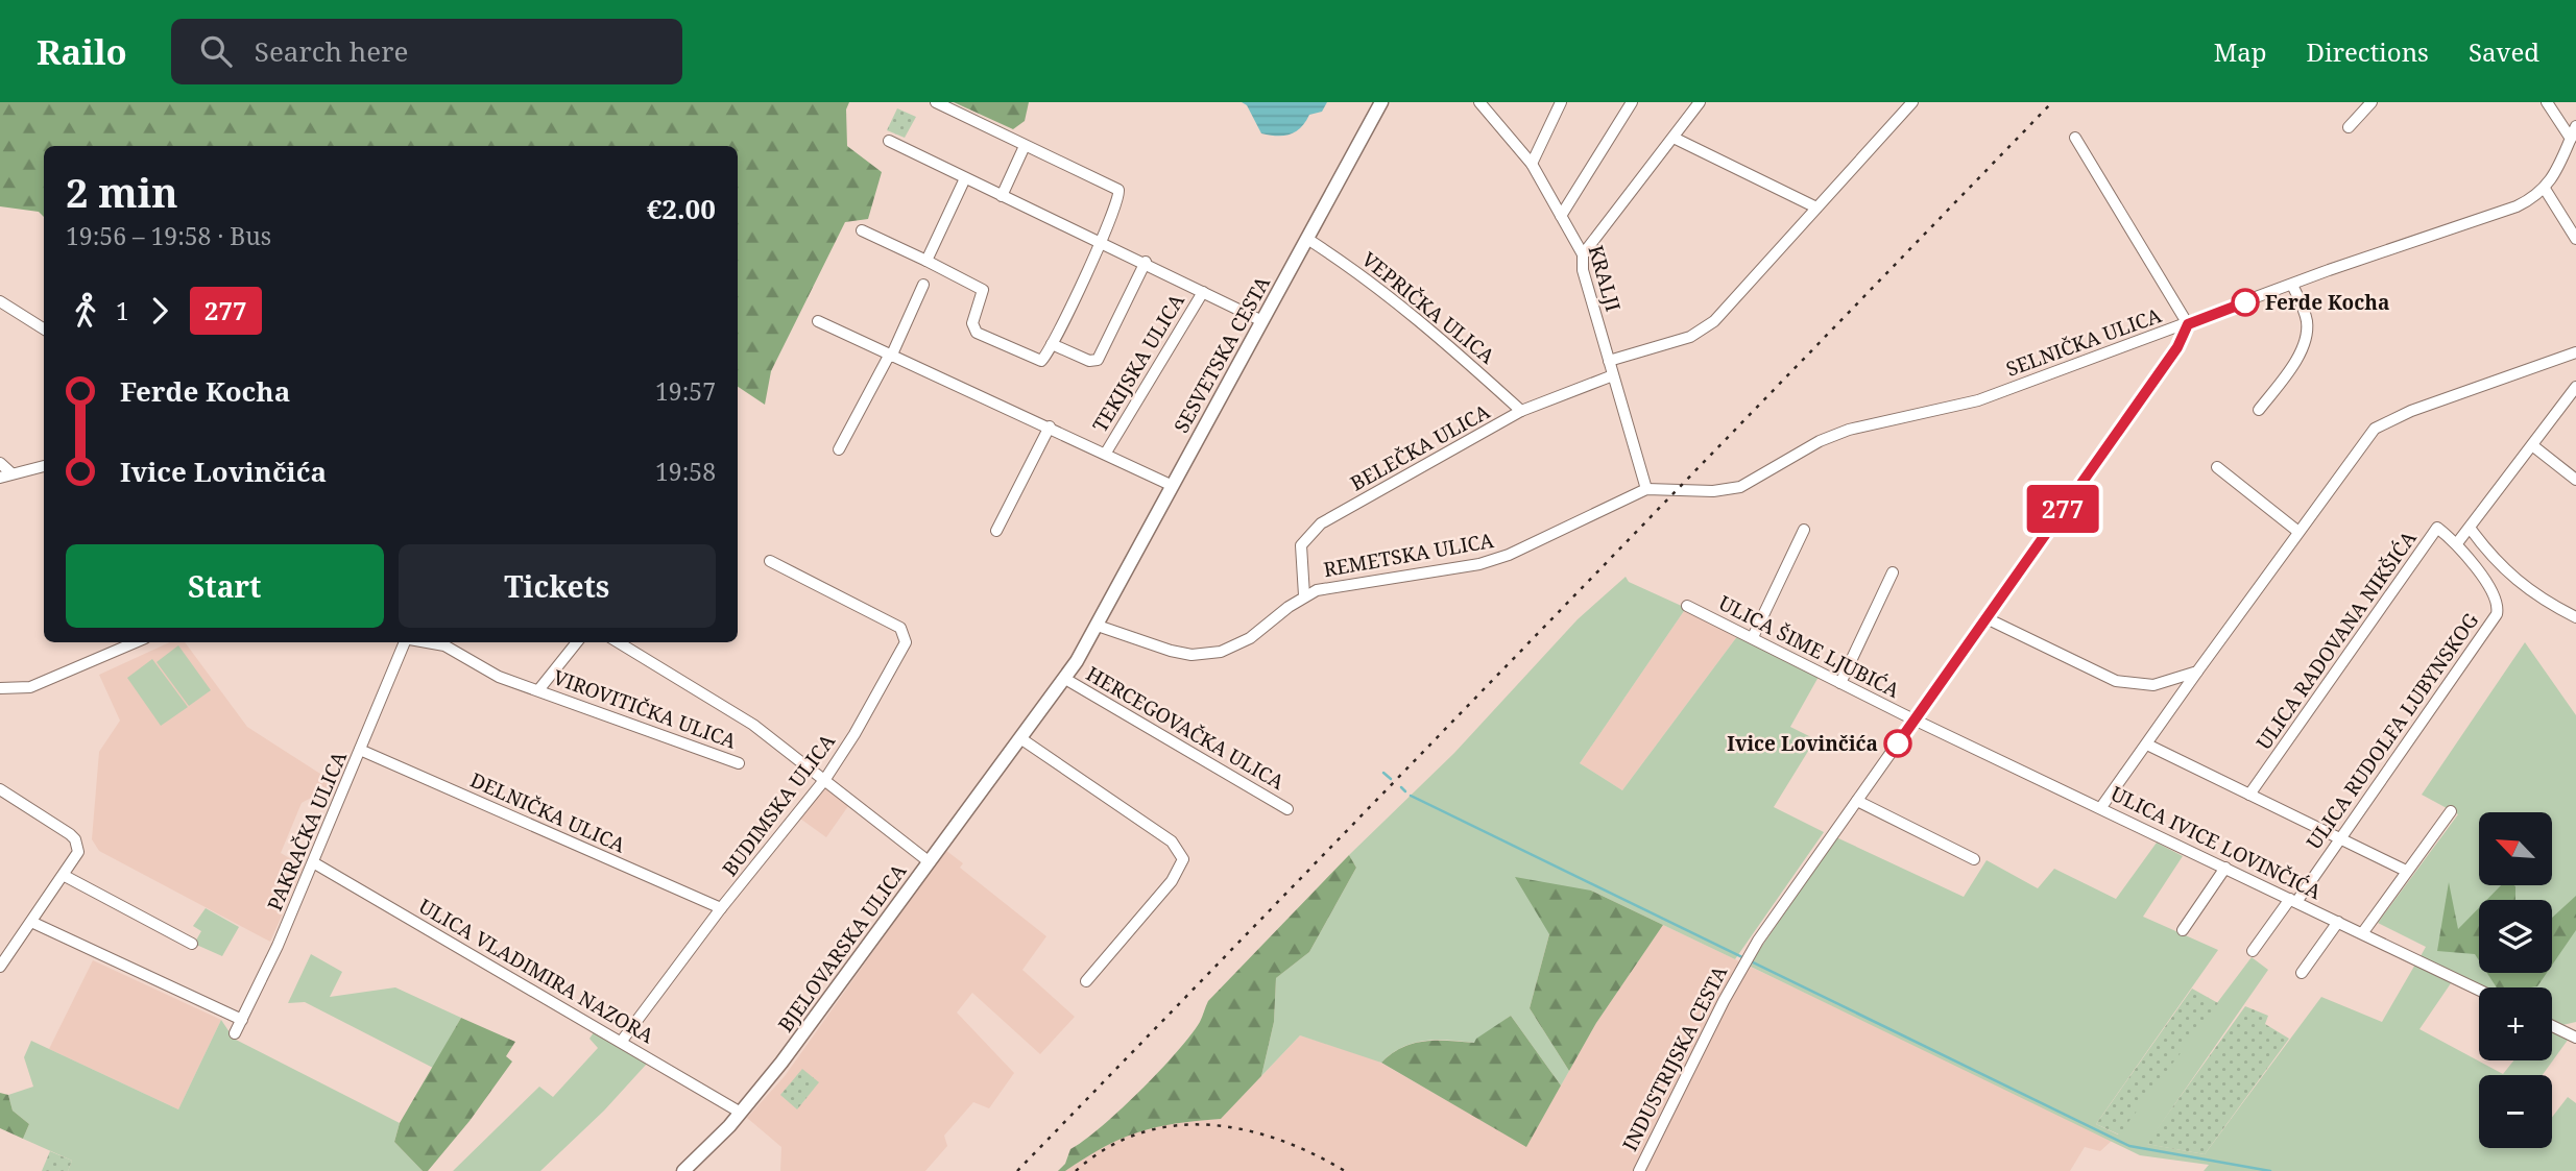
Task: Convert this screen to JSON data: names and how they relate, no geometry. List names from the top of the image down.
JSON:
{
  "streets": {
    "main road": ["SESVETSKA CESTA", "BJELOVARSKA ULICA"],
    "street": [
      "KRALJI",
      "VEPRIČKA ULICA",
      "SELNIČKA ULICA",
      "TEKIJSKA ULICA",
      "BELEČKA ULICA",
      "REMETSKA ULICA",
      "ULICA RADOVANA NIKŠIĆA",
      "ULICA ŠIME LJUBIĆA",
      "VIROVITIČKA ULICA",
      "HERCEGOVAČKA ULICA",
      "ULICA RUDOLFA LUBYNSKOG",
      "BUDIMSKA ULICA",
      "DELNIČKA ULICA",
      "PAKRAČKA ULICA",
      "ULICA IVICE LOVINČIĆA",
      "ULICA VLADIMIRA NAZORA",
      "INDUSTRIJSKA CESTA"
    ]
  },
  "crossings": [
    ["KRALJI", "SELNIČKA ULICA"],
    ["KRALJI", "BELEČKA ULICA"],
    ["KRALJI", "REMETSKA ULICA"],
    ["VEPRIČKA ULICA", "SESVETSKA CESTA"],
    ["VEPRIČKA ULICA", "BELEČKA ULICA"],
    ["SELNIČKA ULICA", "REMETSKA ULICA"],
    ["SELNIČKA ULICA", "INDUSTRIJSKA CESTA"],
    ["SESVETSKA CESTA", "TEKIJSKA ULICA"],
    ["SESVETSKA CESTA", "REMETSKA ULICA"],
    ["SESVETSKA CESTA", "BJELOVARSKA ULICA"],
    ["BELEČKA ULICA", "REMETSKA ULICA"],
    ["REMETSKA ULICA", "BJELOVARSKA ULICA"],
    ["ULICA RADOVANA NIKŠIĆA", "ULICA RUDOLFA LUBYNSKOG"],
    ["ULICA ŠIME LJUBIĆA", "ULICA IVICE LOVINČIĆA"],
    ["ULICA ŠIME LJUBIĆA", "INDUSTRIJSKA CESTA"],
    ["HERCEGOVAČKA ULICA", "BJELOVARSKA ULICA"],
    ["ULICA RUDOLFA LUBYNSKOG", "ULICA IVICE LOVINČIĆA"],
    ["BUDIMSKA ULICA", "DELNIČKA ULICA"],
    ["BUDIMSKA ULICA", "ULICA VLADIMIRA NAZORA"],
    ["DELNIČKA ULICA", "PAKRAČKA ULICA"],
    ["PAKRAČKA ULICA", "ULICA VLADIMIRA NAZORA"],
    ["ULICA IVICE LOVINČIĆA", "INDUSTRIJSKA CESTA"],
    ["BJELOVARSKA ULICA", "ULICA VLADIMIRA NAZORA"]
  ],
  "places": ["Ferde Kocha", "Ivice Lovinčića"],
  "lines": ["bus line 277"],
  "north": "top left",
  "page": {
    "header": "Railo",
    "search": "Search here",
    "nav": ["Map", "Directions", "Saved"],
    "on_map": "277",
    "heading": ["2 min", "19:56 – 19:58 · Bus", "€2.00"],
    "legs": ["1", "277"],
    "list": [
      {
        "name": "Ferde Kocha",
        "value": "19:57"
      },
      {
        "name": "Ivice Lovinčića",
        "value": "19:58"
      }
    ],
    "buttons": ["Start", "Tickets"],
    "map_buttons": ["+", "−"]
  }
}
